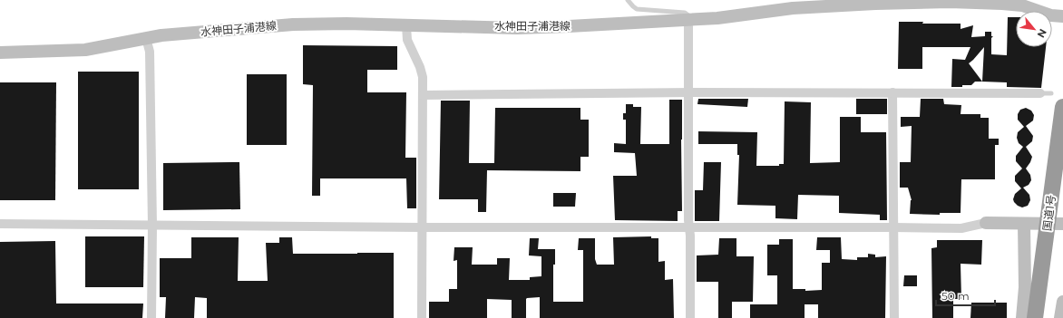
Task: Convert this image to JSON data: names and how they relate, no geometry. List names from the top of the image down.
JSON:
{
  "streets": {
    "highway": ["国道1号"],
    "main road": ["水神田子浦港線"]
  },
  "scale_bar": "50 m",
  "north": "bottom right"
}
